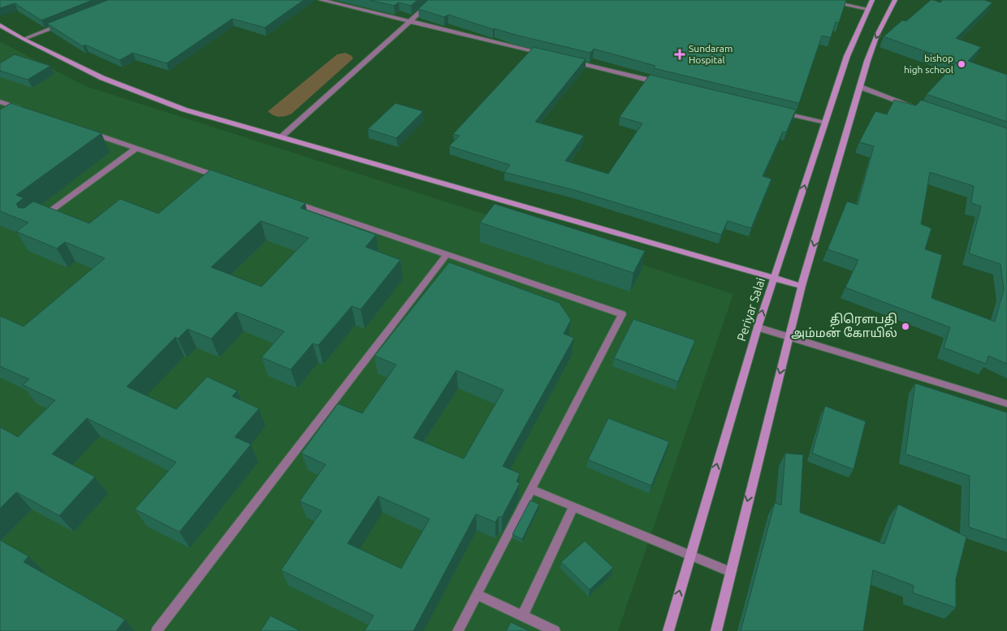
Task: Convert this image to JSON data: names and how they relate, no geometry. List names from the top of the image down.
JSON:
{
  "streets": {
    "main road": ["Periyar Salai"]
  },
  "places": {
    "health": ["Sundaram Hospital"],
    "other": ["bishop high school", "திரௌபதி அம்மன் கோயில்"]
  }
}
